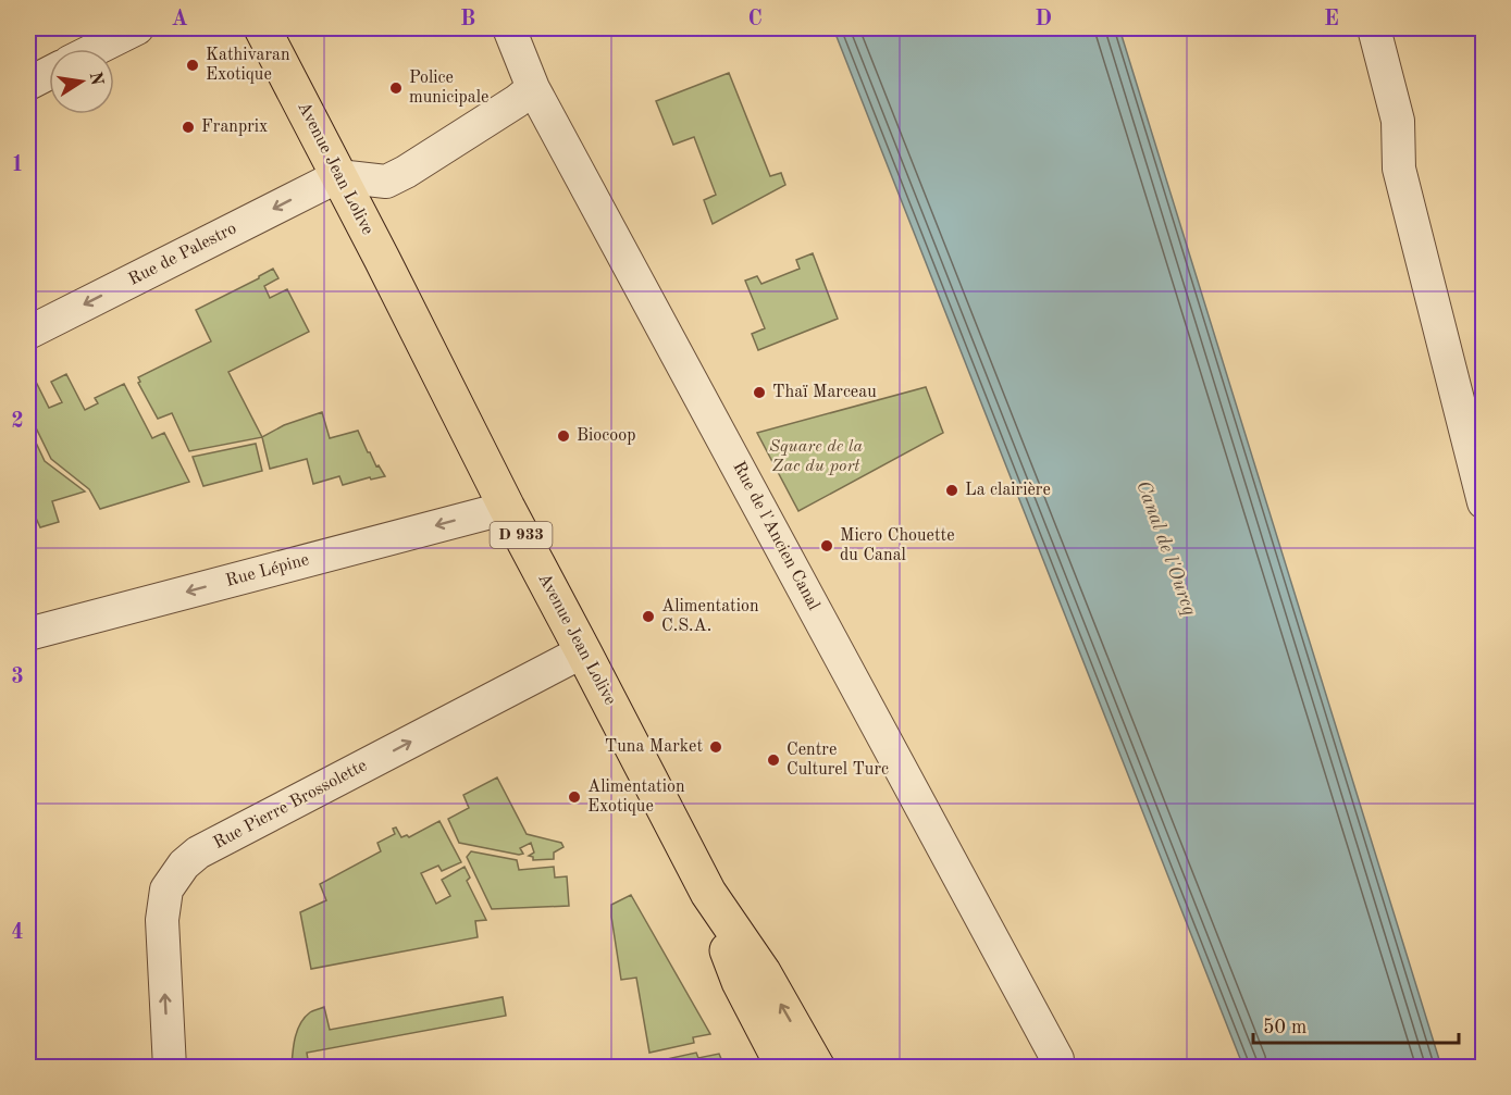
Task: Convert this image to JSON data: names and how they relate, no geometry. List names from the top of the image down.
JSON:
{
  "streets": {
    "main road": ["Avenue Jean Lolive", "D 933"],
    "street": [
      "Rue de Palestro",
      "Rue de l'Ancien Canal",
      "Rue Lépine",
      "Rue Pierre Brossolette"
    ]
  },
  "crossings": [
    ["Avenue Jean Lolive", "Rue de Palestro"],
    ["Avenue Jean Lolive", "D 933"],
    ["Avenue Jean Lolive", "Rue Lépine"],
    ["Avenue Jean Lolive", "Rue Pierre Brossolette"]
  ],
  "one_way": ["Rue de Palestro", "Rue Lépine", "Rue Pierre Brossolette"],
  "water": ["Canal de l'Ourcq"],
  "parks": ["Square de la Zac du port"],
  "places": [
    "Kathivaran Exotique",
    "Police municipale",
    "Franprix",
    "Thaï Marceau",
    "Biocoop",
    "La clairière",
    "Micro Chouette du Canal",
    "Alimentation C.S.A.",
    "Tuna Market",
    "Centre Culturel Turc",
    "Alimentation Exotique"
  ],
  "scale_bar": "50 m",
  "north": "right",
  "grid": {
    "columns": [
      "A",
      "B",
      "C",
      "D",
      "E"
    ],
    "rows": [
      "1",
      "2",
      "3",
      "4"
    ]
  }
}
